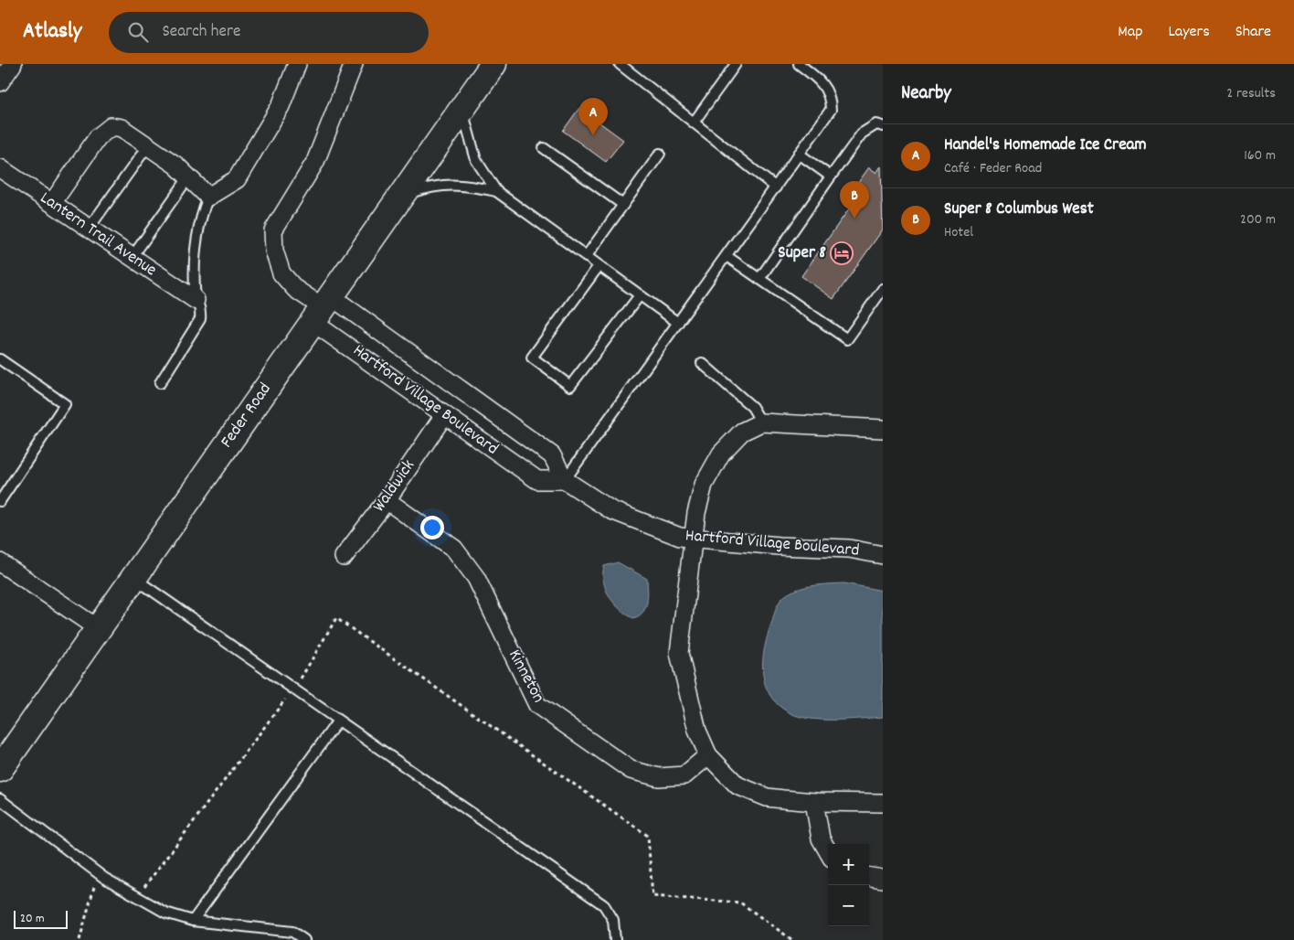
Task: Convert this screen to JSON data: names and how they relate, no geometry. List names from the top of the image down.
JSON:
{
  "streets": {
    "main road": ["Feder Road"],
    "street": [
      "Lantern Trail Avenue",
      "Hartford Village Boulevard",
      "Waldwick",
      "Kinneton"
    ]
  },
  "crossings": [
    ["Hartford Village Boulevard", "Feder Road"],
    ["Hartford Village Boulevard", "Waldwick"],
    ["Waldwick", "Kinneton"]
  ],
  "places": {
    "hotel": ["Super 8"]
  },
  "scale_bar": "20 m",
  "page": {
    "header": "Atlasly",
    "search": "Search here",
    "nav": ["Map", "Layers", "Share"],
    "heading": ["Nearby", "2 results"],
    "pins": ["A", "B"],
    "list": [
      {
        "mark": "A",
        "name": "Handel's Homemade Ice Cream",
        "note": "Café · Feder Road",
        "value": "160 m"
      },
      {
        "mark": "B",
        "name": "Super 8 Columbus West",
        "note": "Hotel",
        "value": "200 m"
      }
    ],
    "map_buttons": ["+", "−"],
    "scale": "20 m"
  }
}
